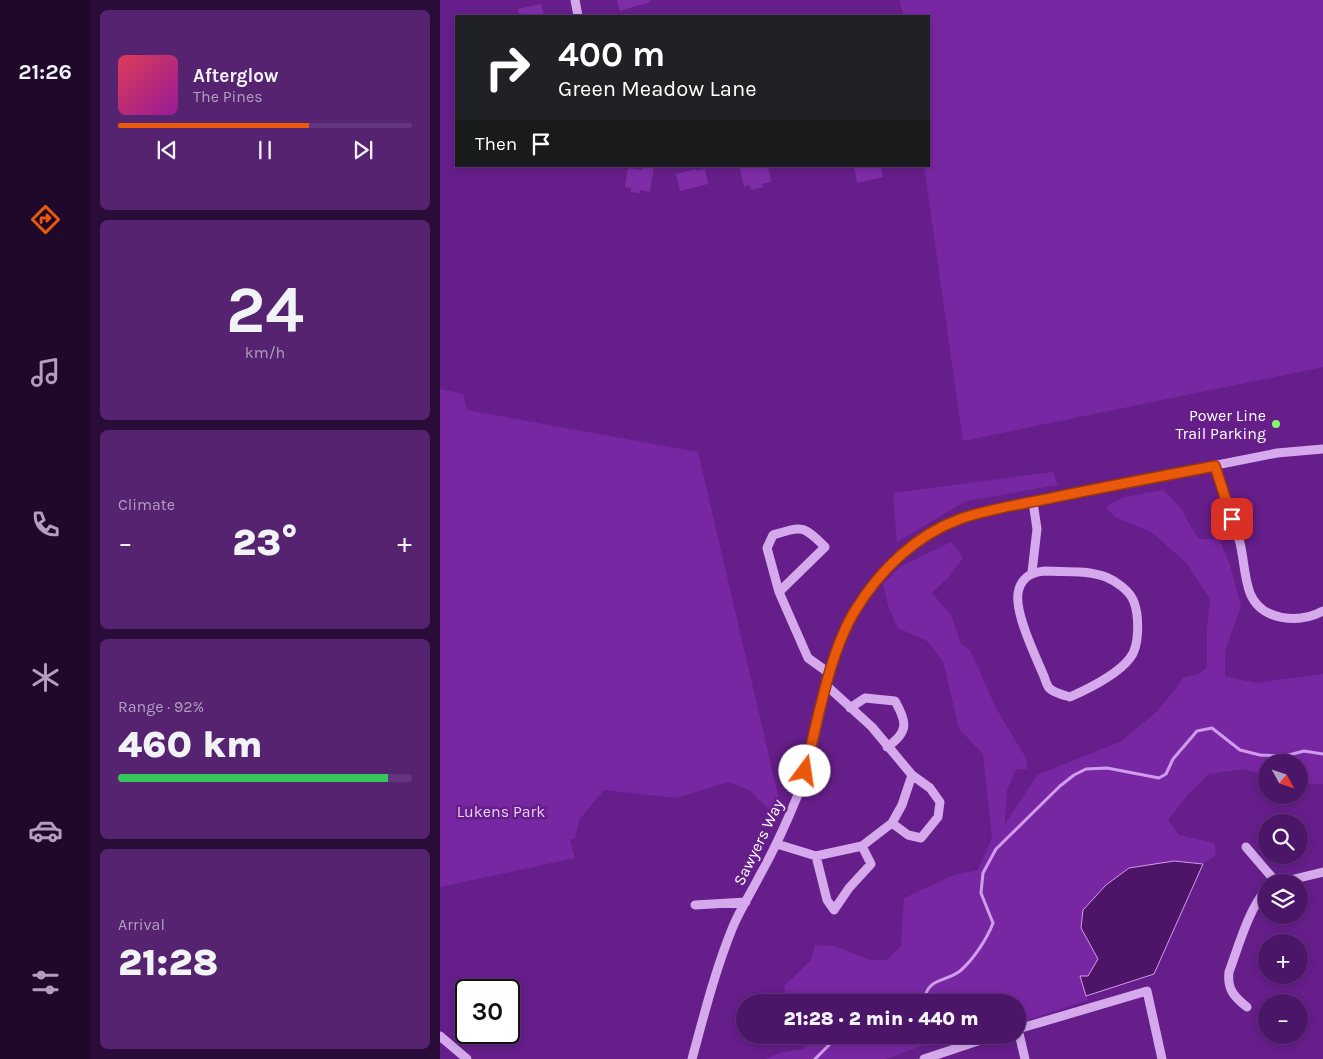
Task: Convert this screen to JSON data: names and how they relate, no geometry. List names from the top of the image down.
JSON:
{
  "streets": {
    "street": ["Sawyers Way"]
  },
  "parks": ["Lukens Park"],
  "places": ["Power Line Trail Parking"],
  "north": "bottom right",
  "page": {
    "tabs": "21:26",
    "turn": ["400 m", "Green Meadow Lane"],
    "song": ["Afterglow", "The Pines"],
    "then": "Then",
    "tile": [
      ["24", "km/h"],
      "Climate",
      ["Range · 92%", "460 km"],
      ["Arrival", "21:28"]
    ],
    "heat": ["−", "23°", "+"],
    "map_buttons": ["+", "−"],
    "limit": "30",
    "trip": "21:28 · 2 min · 440 m"
  }
}
